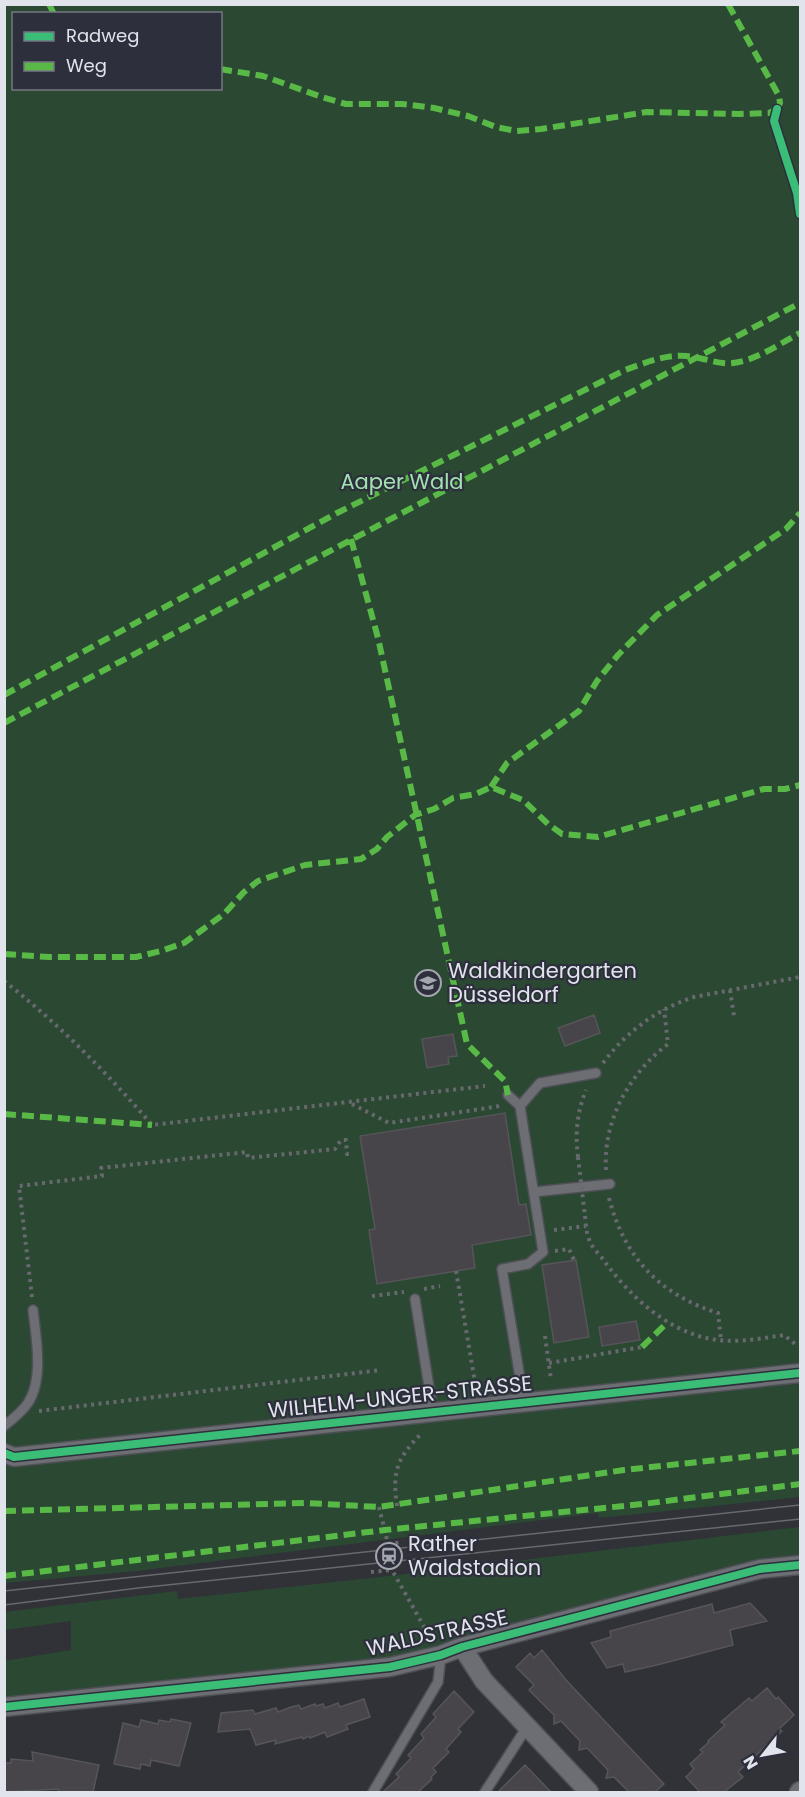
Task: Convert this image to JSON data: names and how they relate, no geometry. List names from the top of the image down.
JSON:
{
  "streets": {
    "street": ["WILHELM-UNGER-STRASSE", "WALDSTRASSE"]
  },
  "parks": ["Aaper Wald"],
  "places": {
    "school or university": ["Waldkindergarten Düsseldorf"],
    "station": ["Rather Waldstadion"]
  },
  "legend": ["Radweg", "Weg"],
  "north": "bottom left"
}
